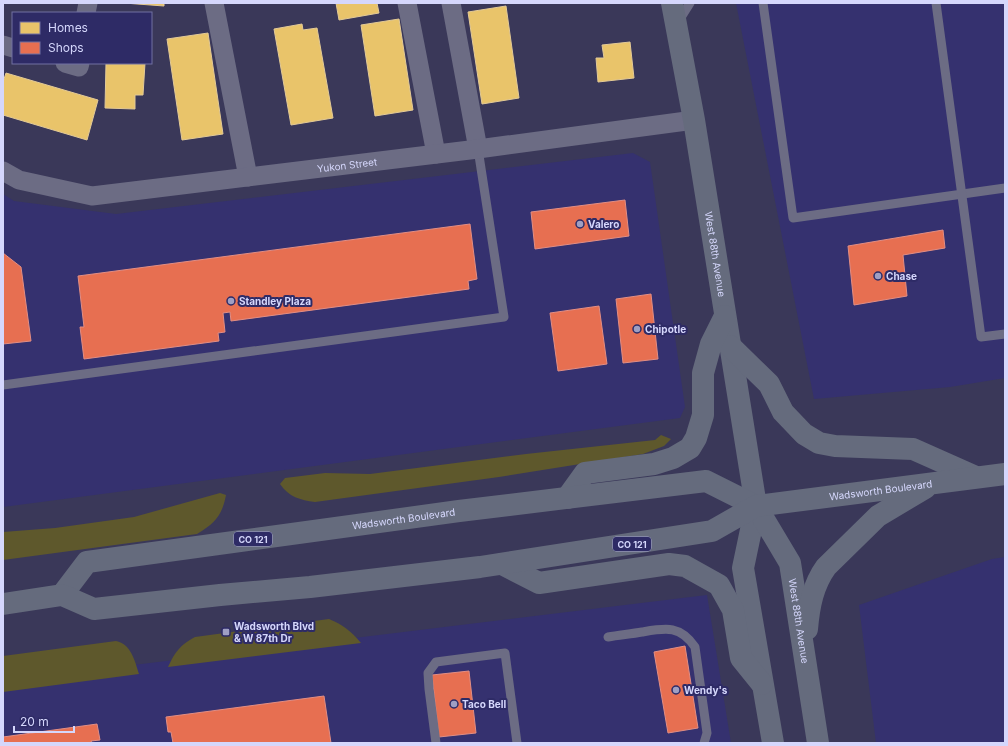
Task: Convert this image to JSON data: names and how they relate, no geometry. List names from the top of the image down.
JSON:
{
  "streets": {
    "main road": ["West 88th Avenue", "Wadsworth Boulevard", "CO 121"],
    "street": ["Yukon Street"]
  },
  "crossings": [
    ["Yukon Street", "West 88th Avenue"],
    ["West 88th Avenue", "Wadsworth Boulevard"]
  ],
  "places": {
    "other": [
      "Valero",
      "Chase",
      "Standley Plaza",
      "Chipotle",
      "Wendy's",
      "Taco Bell"
    ],
    "transit": ["Wadsworth Blvd & W 87th Dr"]
  },
  "legend": ["Homes", "Shops"],
  "scale_bar": "20 m"
}
